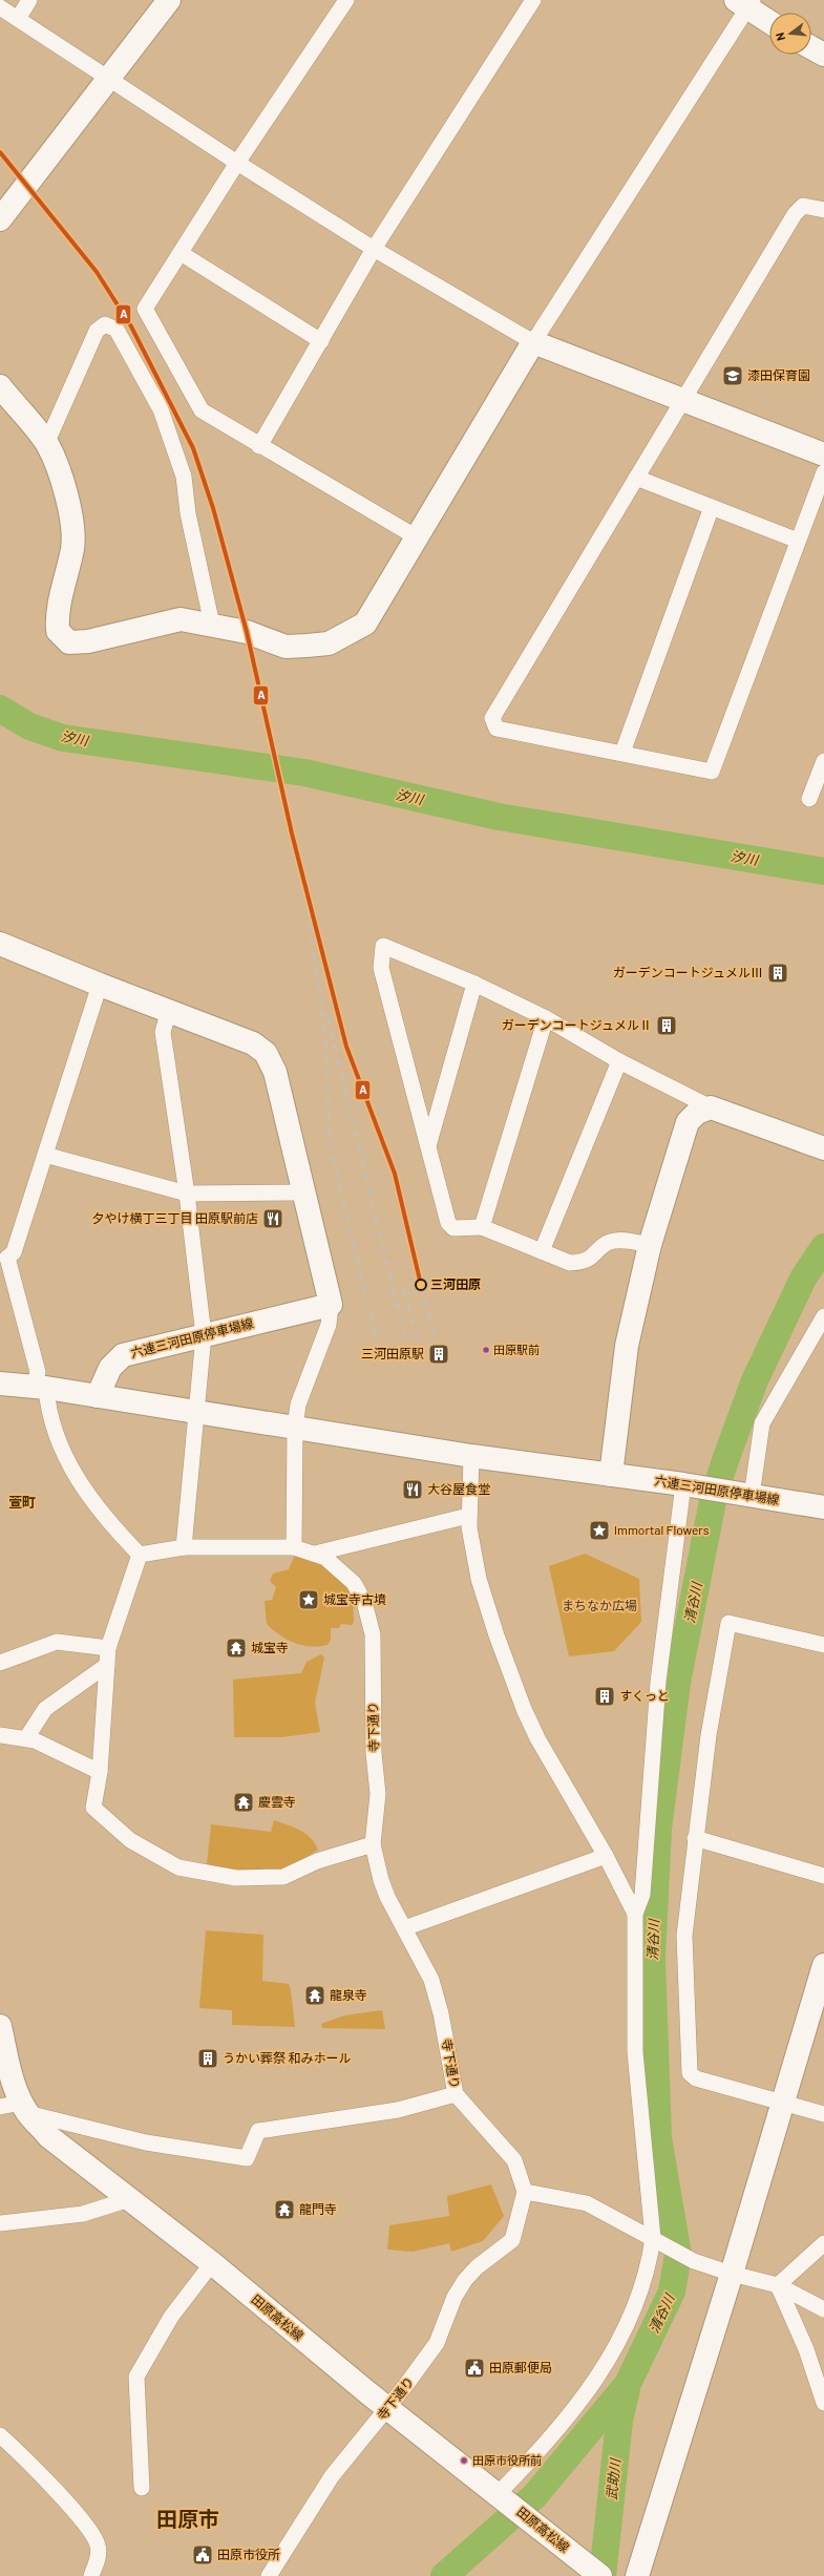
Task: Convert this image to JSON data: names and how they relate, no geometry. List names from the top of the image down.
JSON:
{
  "streets": {
    "street": ["六連三河田原停車場線", "寺下通り", "田原高松線"]
  },
  "crossings": [
    ["寺下通り", "田原高松線"]
  ],
  "districts": ["萱町", "田原市"],
  "water": ["汐川", "清谷川", "武助川"],
  "parks": ["まちなか広場"],
  "places": {
    "school or university": ["漆田保育園"],
    "building": [
      "ガーデンコートジュメルⅢ",
      "ガーデンコートジュメルⅡ",
      "三河田原駅",
      "すくっと",
      "うかい葬祭 和みホール"
    ],
    "restaurant": ["夕やけ横丁三丁目 田原駅前店", "大谷屋食堂"],
    "other": ["三河田原", "田原駅前", "田原市役所前"],
    "place": ["Immortal Flowers", "城宝寺古墳"],
    "temple": [
      "城宝寺",
      "慶雲寺",
      "龍泉寺",
      "龍門寺"
    ],
    "public building": ["田原郵便局", "田原市役所"]
  },
  "lines": ["transit line A"],
  "north": "left"
}
